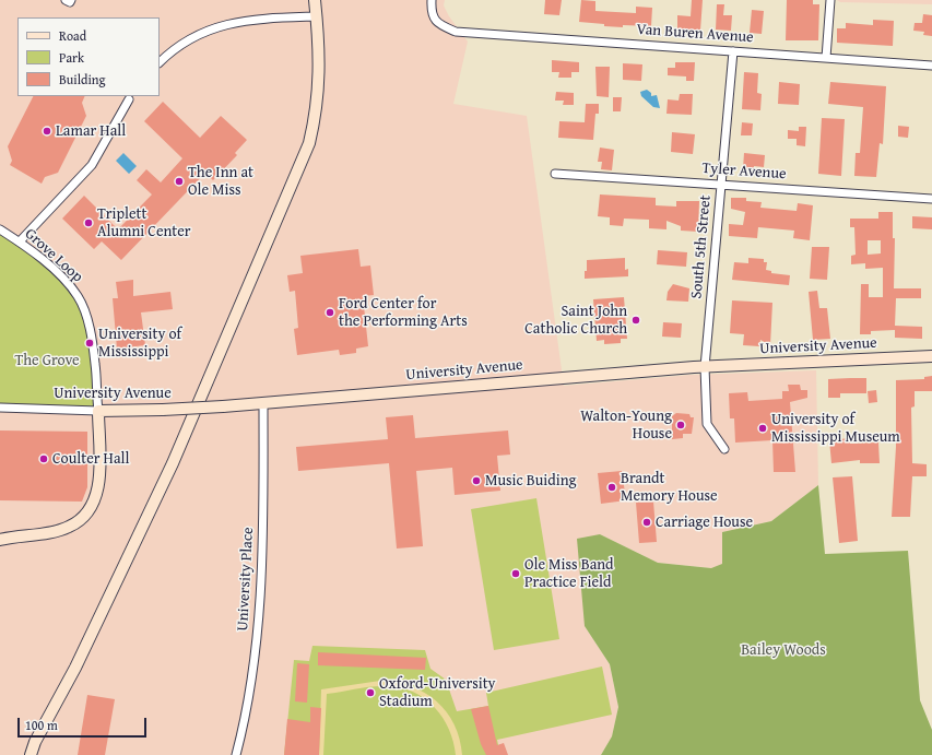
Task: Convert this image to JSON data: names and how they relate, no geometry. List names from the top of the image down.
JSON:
{
  "streets": {
    "street": [
      "Van Buren Avenue",
      "Tyler Avenue",
      "South 5th Street",
      "Grove Loop",
      "University Avenue",
      "University Place"
    ]
  },
  "crossings": [
    ["Van Buren Avenue", "South 5th Street"],
    ["Tyler Avenue", "South 5th Street"],
    ["South 5th Street", "University Avenue"],
    ["Grove Loop", "University Avenue"],
    ["University Avenue", "University Place"]
  ],
  "parks": ["The Grove", "Bailey Woods"],
  "places": [
    "Lamar Hall",
    "The Inn at Ole Miss",
    "Triplett Alumni Center",
    "Ford Center for the Performing Arts",
    "Saint John Catholic Church",
    "University of Mississippi",
    "Walton-Young House",
    "University of Mississippi Museum",
    "Coulter Hall",
    "Music Buiding",
    "Brandt Memory House",
    "Carriage House",
    "Ole Miss Band Practice Field",
    "Oxford-University Stadium"
  ],
  "legend": ["Road", "Park", "Building"],
  "scale_bar": "100 m"
}
